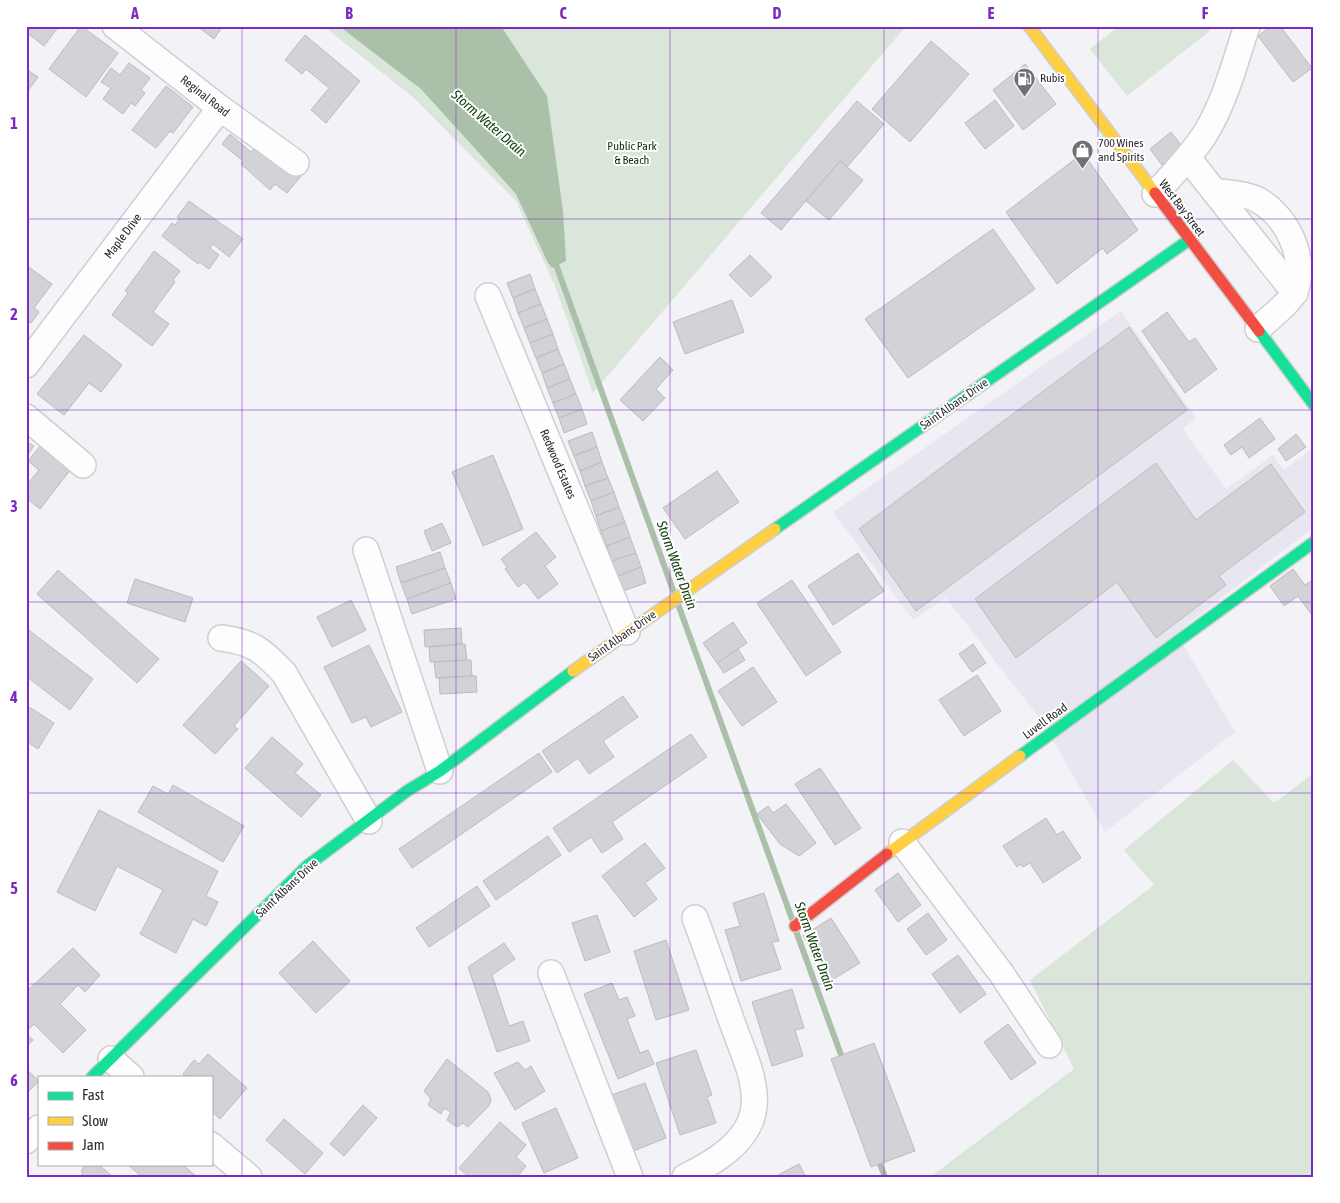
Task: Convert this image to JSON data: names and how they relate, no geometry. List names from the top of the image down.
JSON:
{
  "streets": {
    "main road": ["West Bay Street", "Saint Albans Drive", "Luvell Road"],
    "street": ["Reginal Road", "Maple Drive", "Redwood Estates"]
  },
  "crossings": [
    ["Reginal Road", "Maple Drive"],
    ["West Bay Street", "Saint Albans Drive"],
    ["Saint Albans Drive", "Redwood Estates"]
  ],
  "water": ["Storm Water Drain"],
  "parks": ["Public Park & Beach"],
  "places": {
    "fuel station": ["Rubis"],
    "shop": ["700 Wines and Spirits"]
  },
  "legend": ["Fast", "Slow", "Jam"],
  "grid": {
    "columns": [
      "A",
      "B",
      "C",
      "D",
      "E",
      "F"
    ],
    "rows": [
      "1",
      "2",
      "3",
      "4",
      "5",
      "6"
    ]
  }
}
